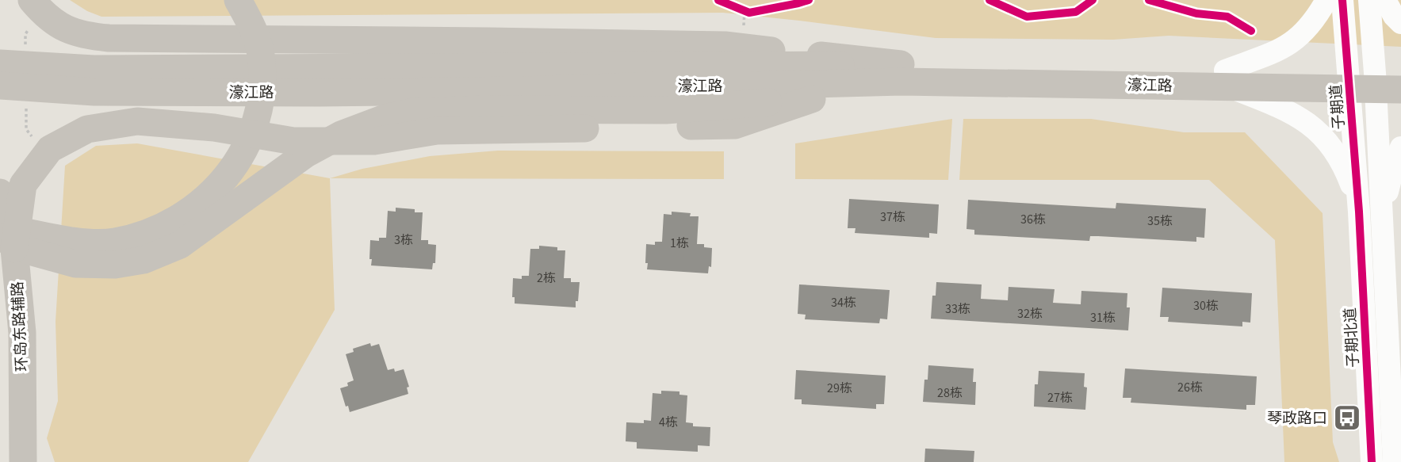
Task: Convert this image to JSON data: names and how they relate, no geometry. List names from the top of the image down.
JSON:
{
  "streets": {
    "main road": ["濠江路", "环岛东路辅路"],
    "street": ["子期道", "子期北道"]
  },
  "crossings": [
    ["濠江路", "子期道"],
    ["子期道", "子期北道"]
  ],
  "places": {
    "bus stop": ["琴政路口"]
  },
  "house_numbers": [
    "37栋",
    "36栋",
    "35栋",
    "3栋",
    "1栋",
    "2栋",
    "34栋",
    "30栋",
    "33栋",
    "32栋",
    "31栋",
    "26栋",
    "29栋",
    "28栋",
    "27栋",
    "4栋"
  ]
}
